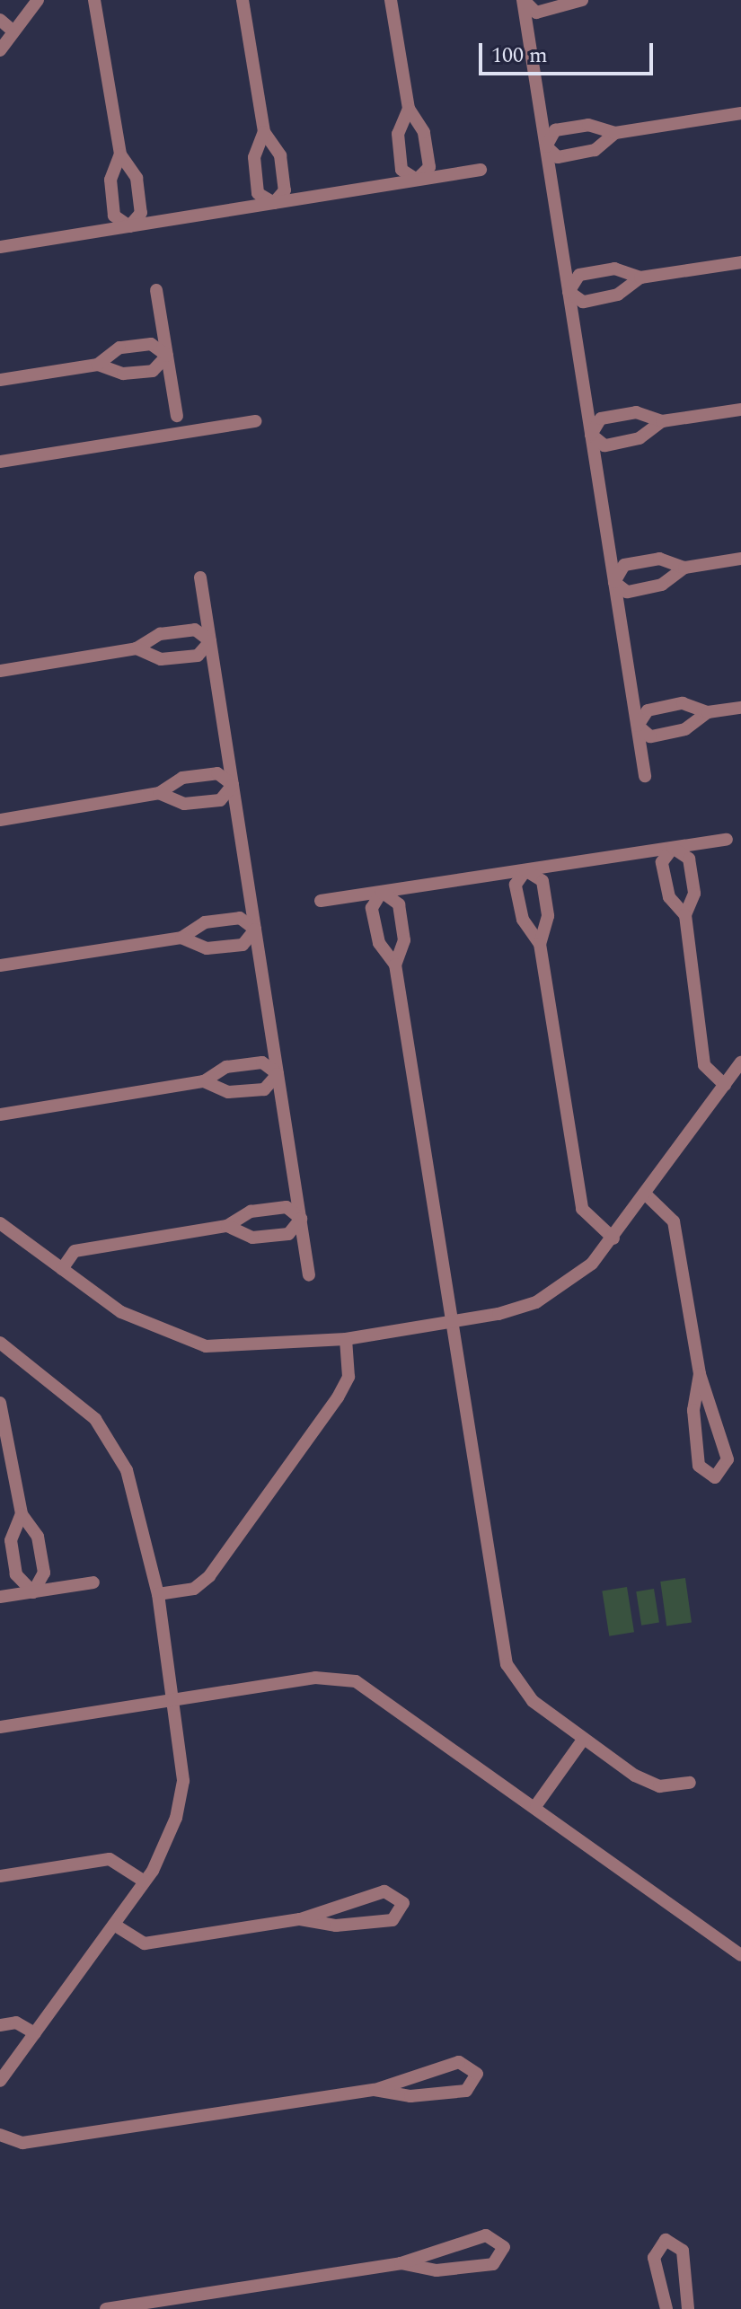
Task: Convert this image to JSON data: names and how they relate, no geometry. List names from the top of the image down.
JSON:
{
  "scale_bar": "100 m"
}
